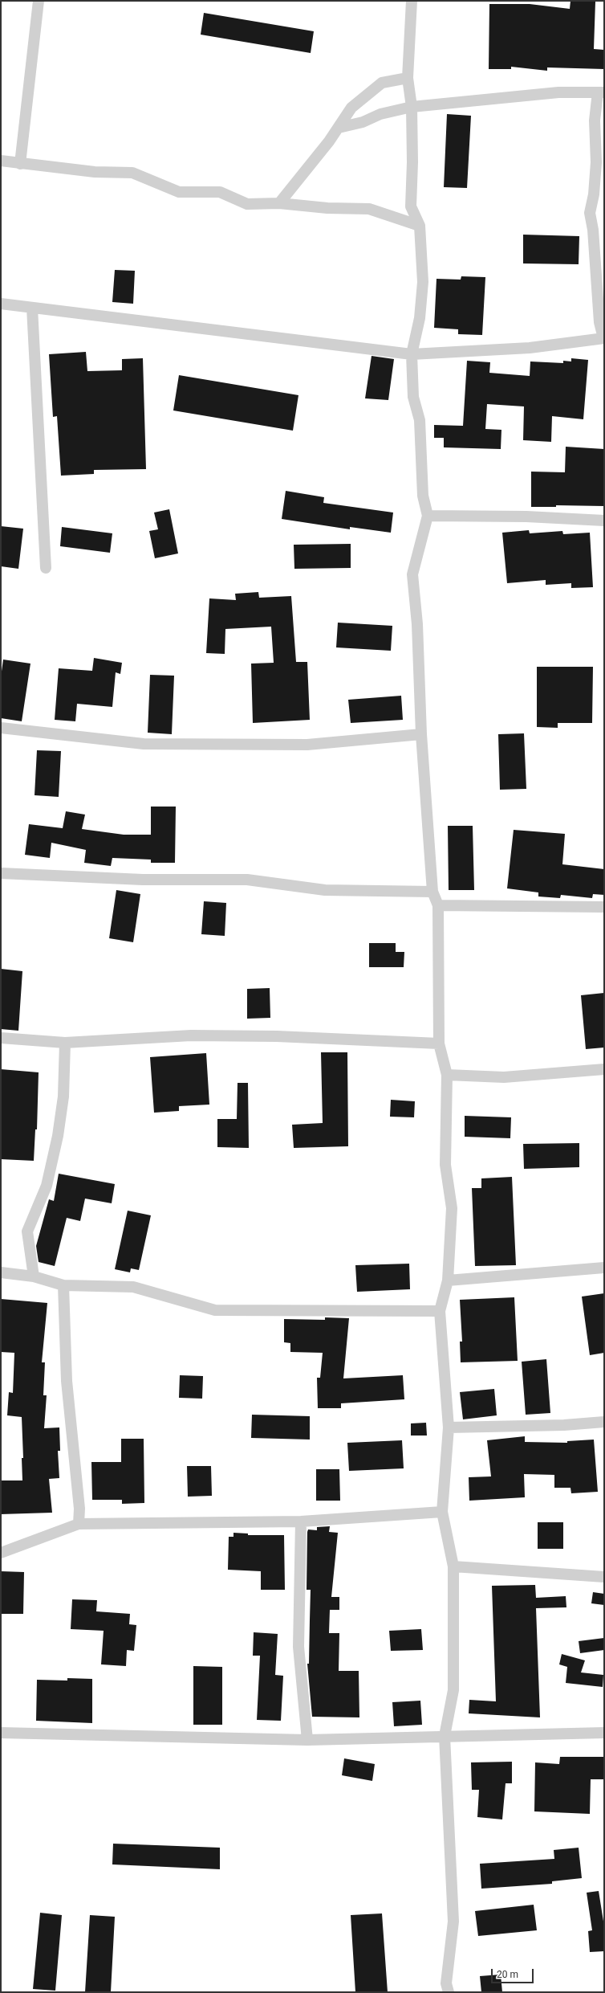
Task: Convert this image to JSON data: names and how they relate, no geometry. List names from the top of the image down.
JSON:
{
  "scale_bar": "20 m"
}
